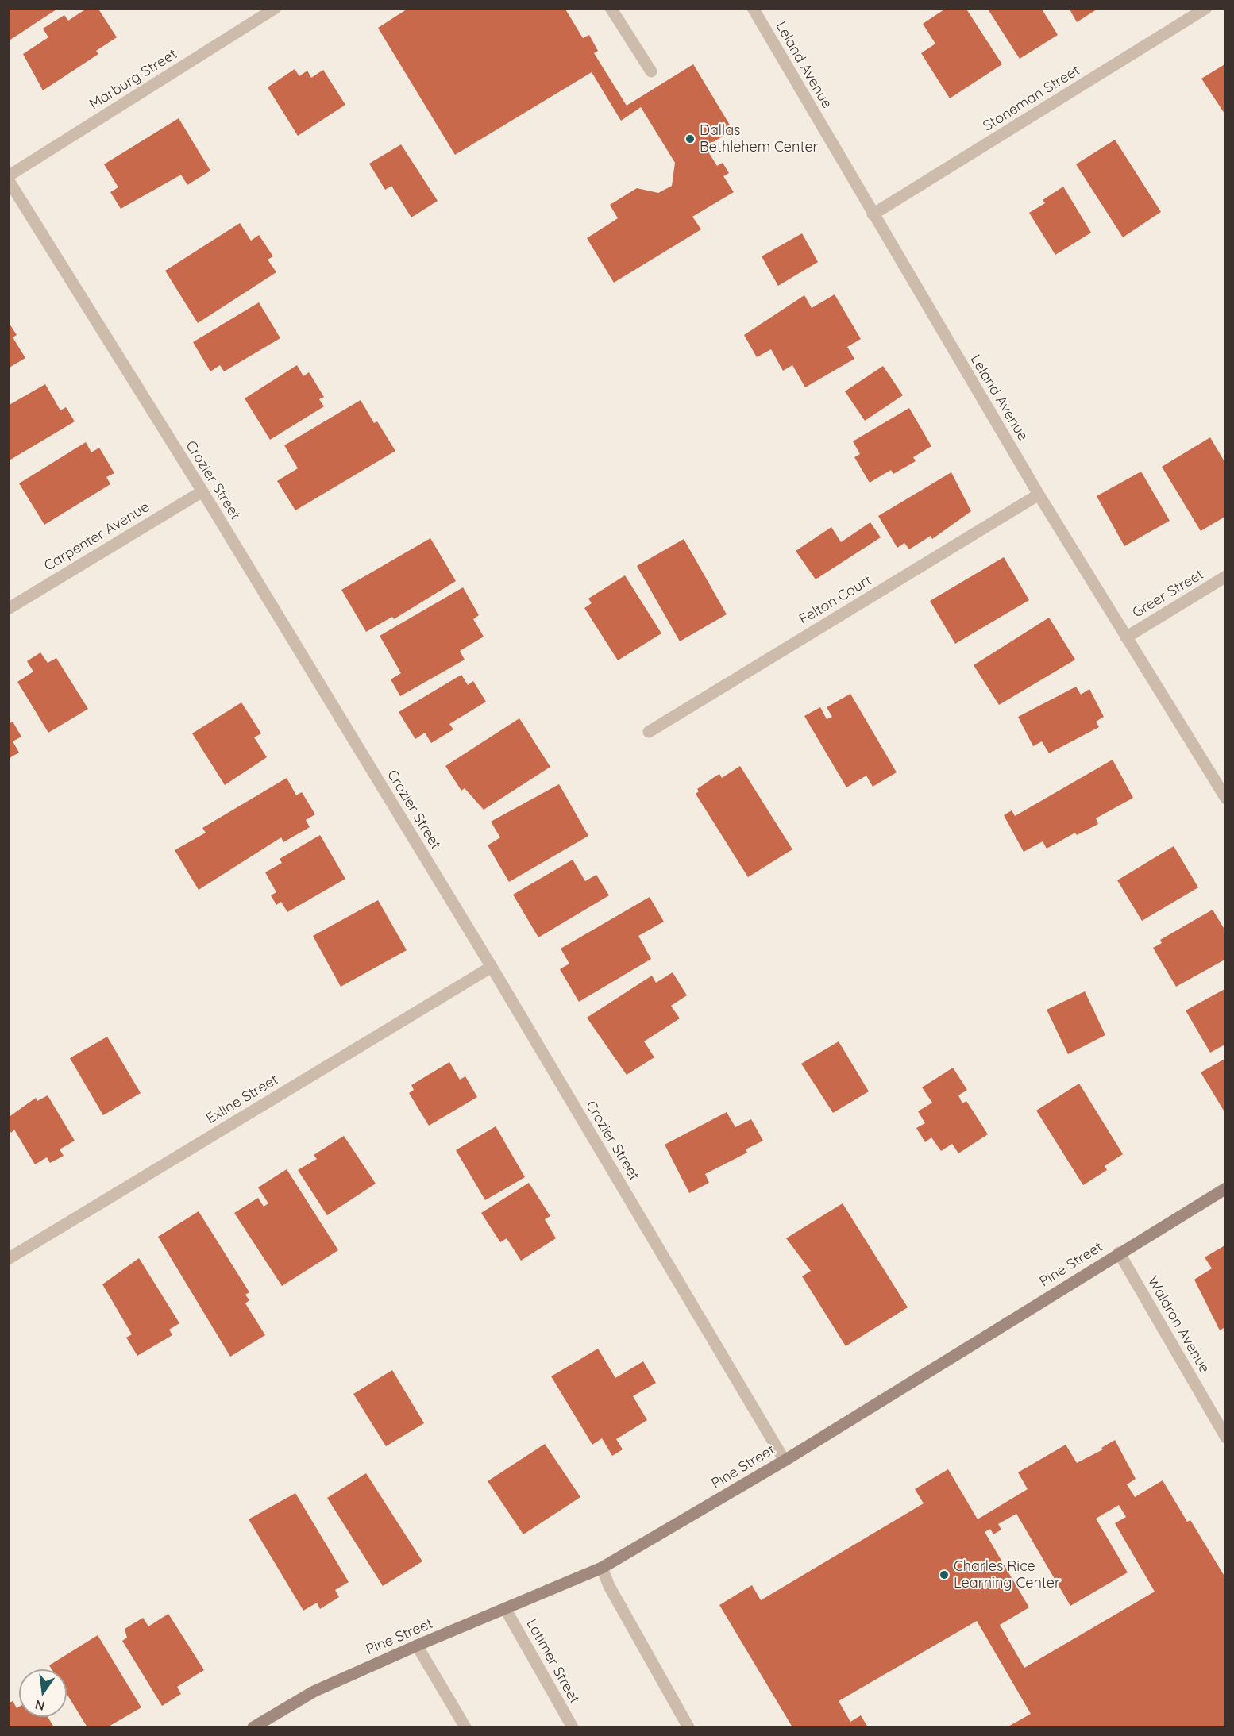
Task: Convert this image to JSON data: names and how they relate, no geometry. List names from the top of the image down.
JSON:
{
  "streets": {
    "street": [
      "Leland Avenue",
      "Marburg Street",
      "Stoneman Street",
      "Crozier Street",
      "Carpenter Avenue",
      "Greer Street",
      "Felton Court",
      "Exline Street",
      "Pine Street",
      "Waldron Avenue",
      "Latimer Street"
    ]
  },
  "crossings": [
    ["Leland Avenue", "Stoneman Street"],
    ["Leland Avenue", "Greer Street"],
    ["Leland Avenue", "Felton Court"],
    ["Marburg Street", "Crozier Street"],
    ["Crozier Street", "Carpenter Avenue"],
    ["Crozier Street", "Exline Street"],
    ["Crozier Street", "Pine Street"],
    ["Pine Street", "Waldron Avenue"],
    ["Pine Street", "Latimer Street"]
  ],
  "places": ["Dallas Bethlehem Center", "Charles Rice Learning Center"],
  "north": "bottom"
}
